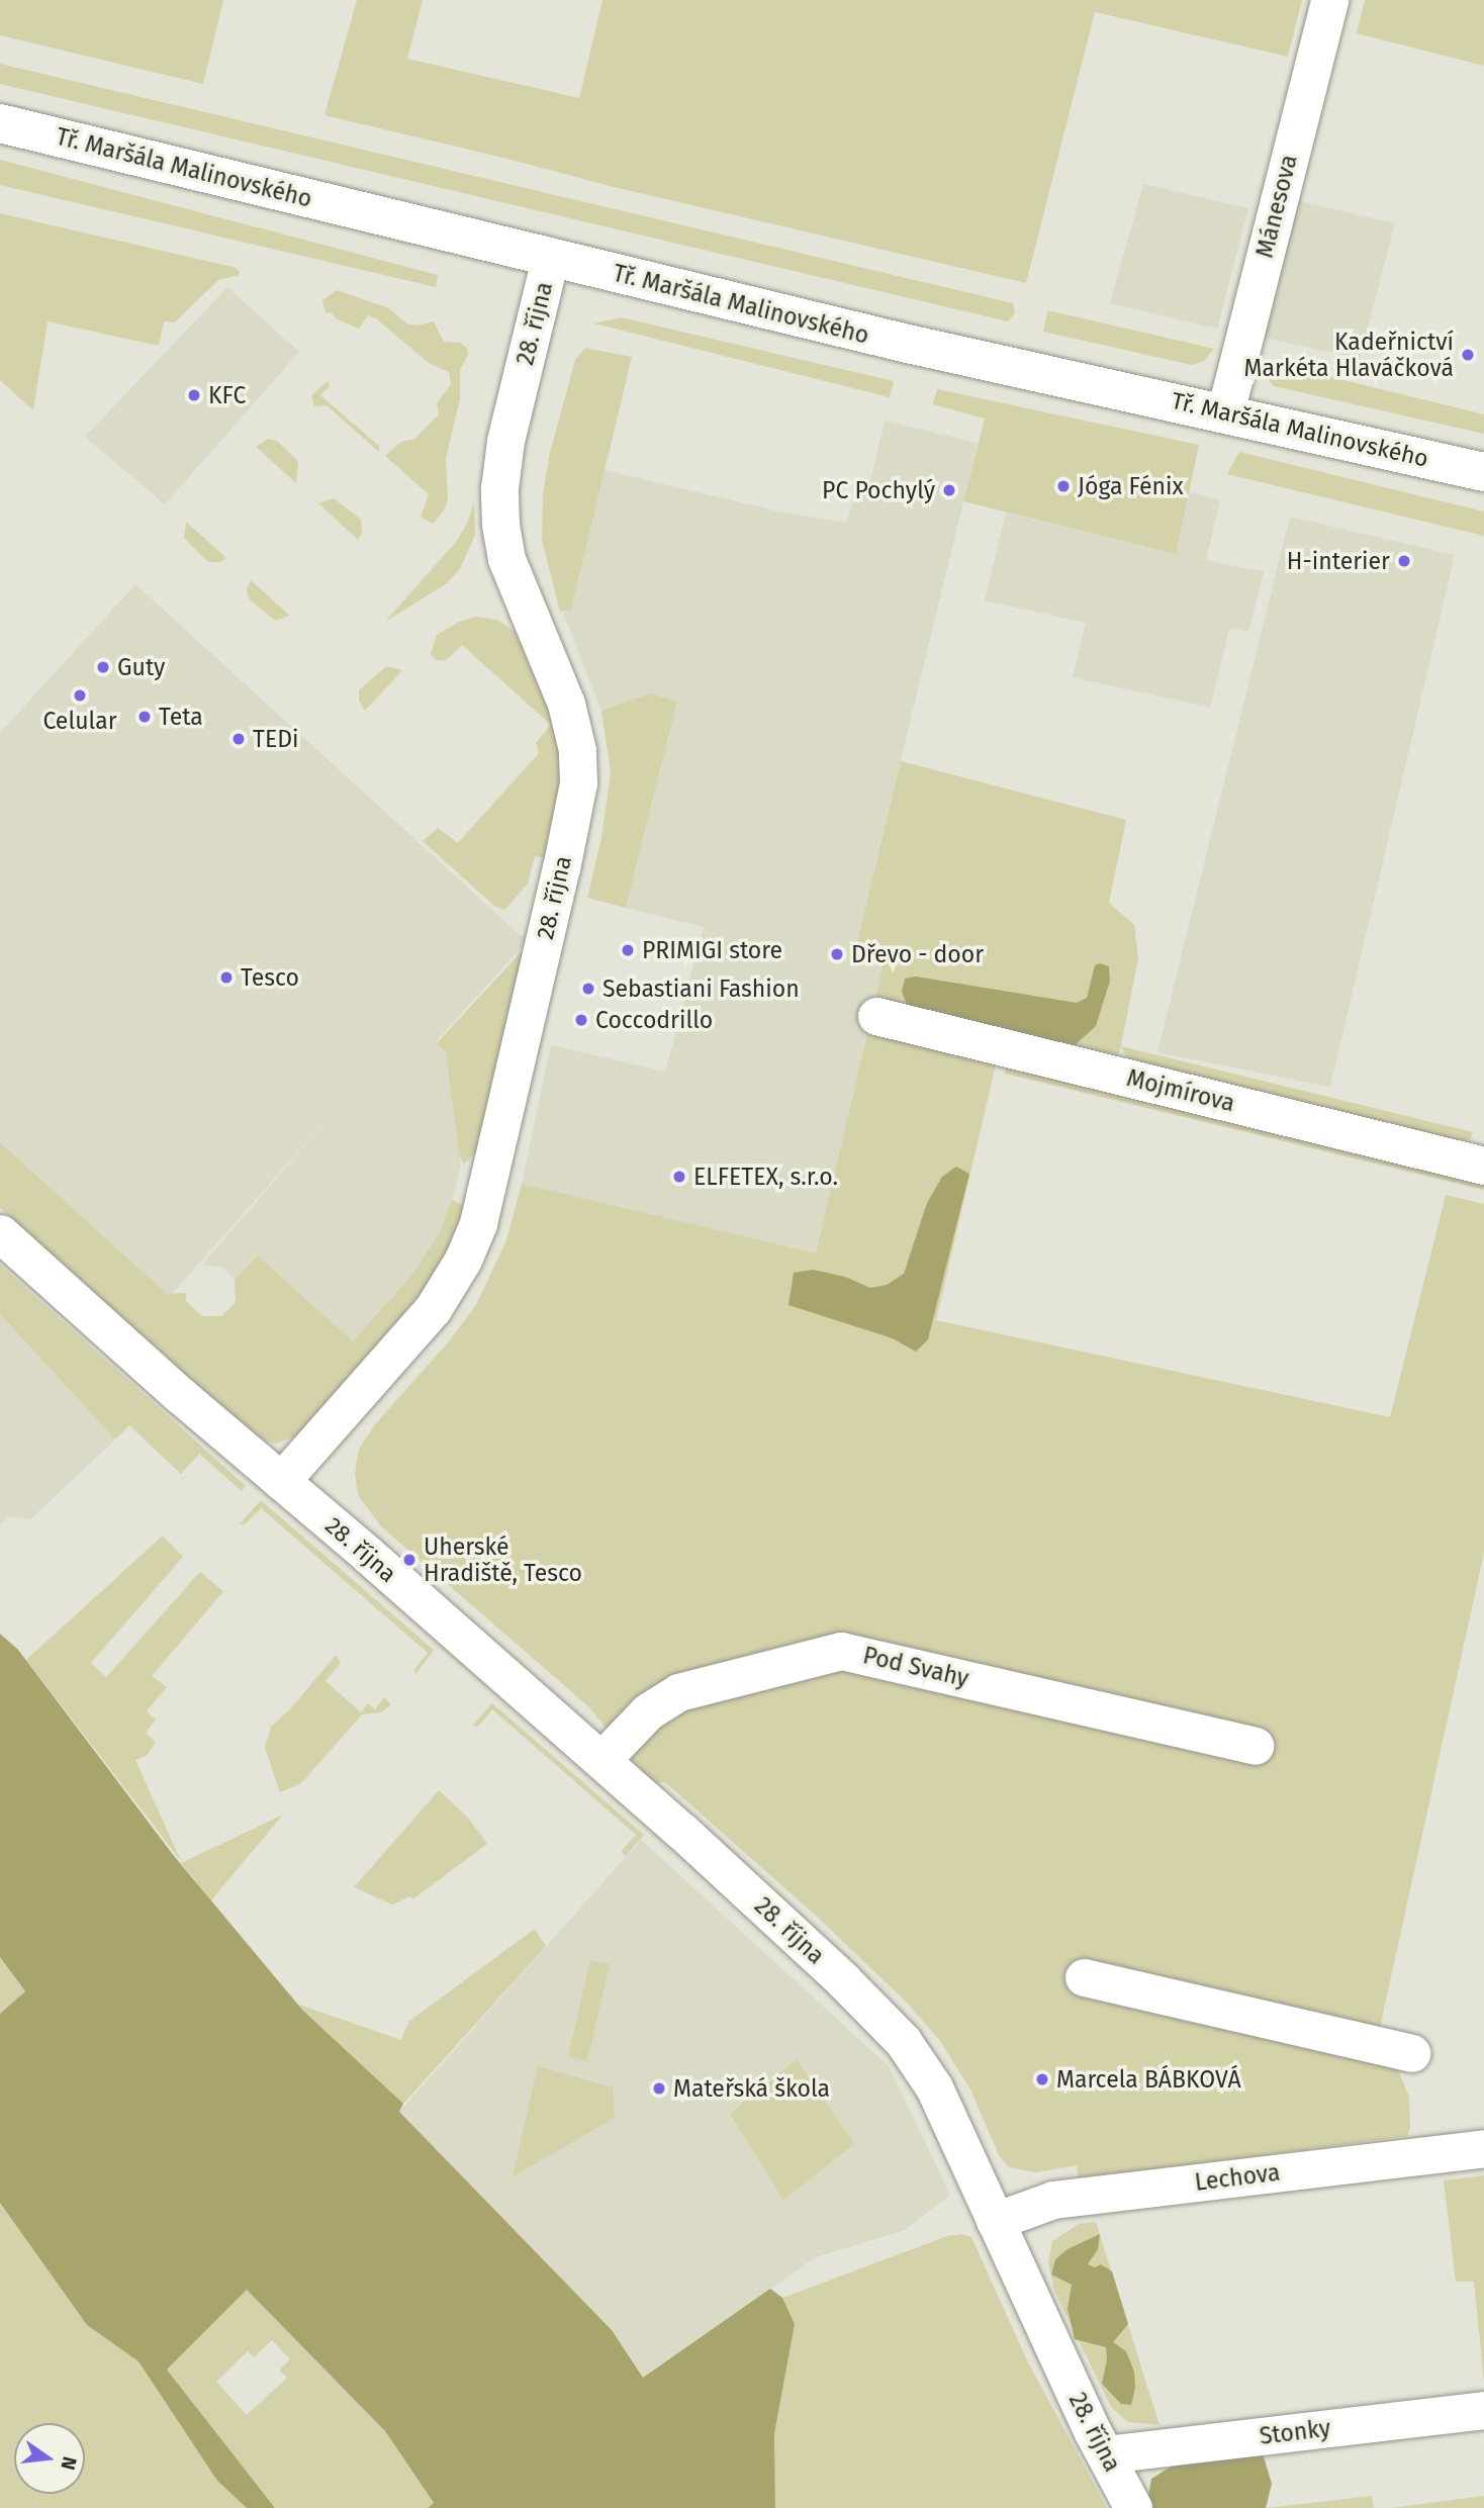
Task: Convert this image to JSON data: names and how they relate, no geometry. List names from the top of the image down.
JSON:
{
  "streets": {
    "main road": ["Tř. Maršála Malinovského"],
    "street": [
      "Mánesova",
      "28. října",
      "Mojmírova",
      "Pod Svahy",
      "Lechova",
      "Stonky"
    ]
  },
  "crossings": [
    ["Tř. Maršála Malinovského", "Mánesova"],
    ["Tř. Maršála Malinovského", "28. října"],
    ["28. října", "Pod Svahy"],
    ["28. října", "Lechova"],
    ["28. října", "Stonky"]
  ],
  "places": [
    "Kadeřnictví Markéta Hlaváčková",
    "KFC",
    "Jóga Fénix",
    "PC Pochylý",
    "H-interier",
    "Guty",
    "Celular",
    "Teta",
    "TEDi",
    "PRIMIGI store",
    "Dřevo - door",
    "Tesco",
    "Sebastiani Fashion",
    "Coccodrillo",
    "ELFETEX, s.r.o.",
    "Uherské Hradiště, Tesco",
    "Marcela BÁBKOVÁ",
    "Mateřská škola"
  ],
  "north": "right"
}
